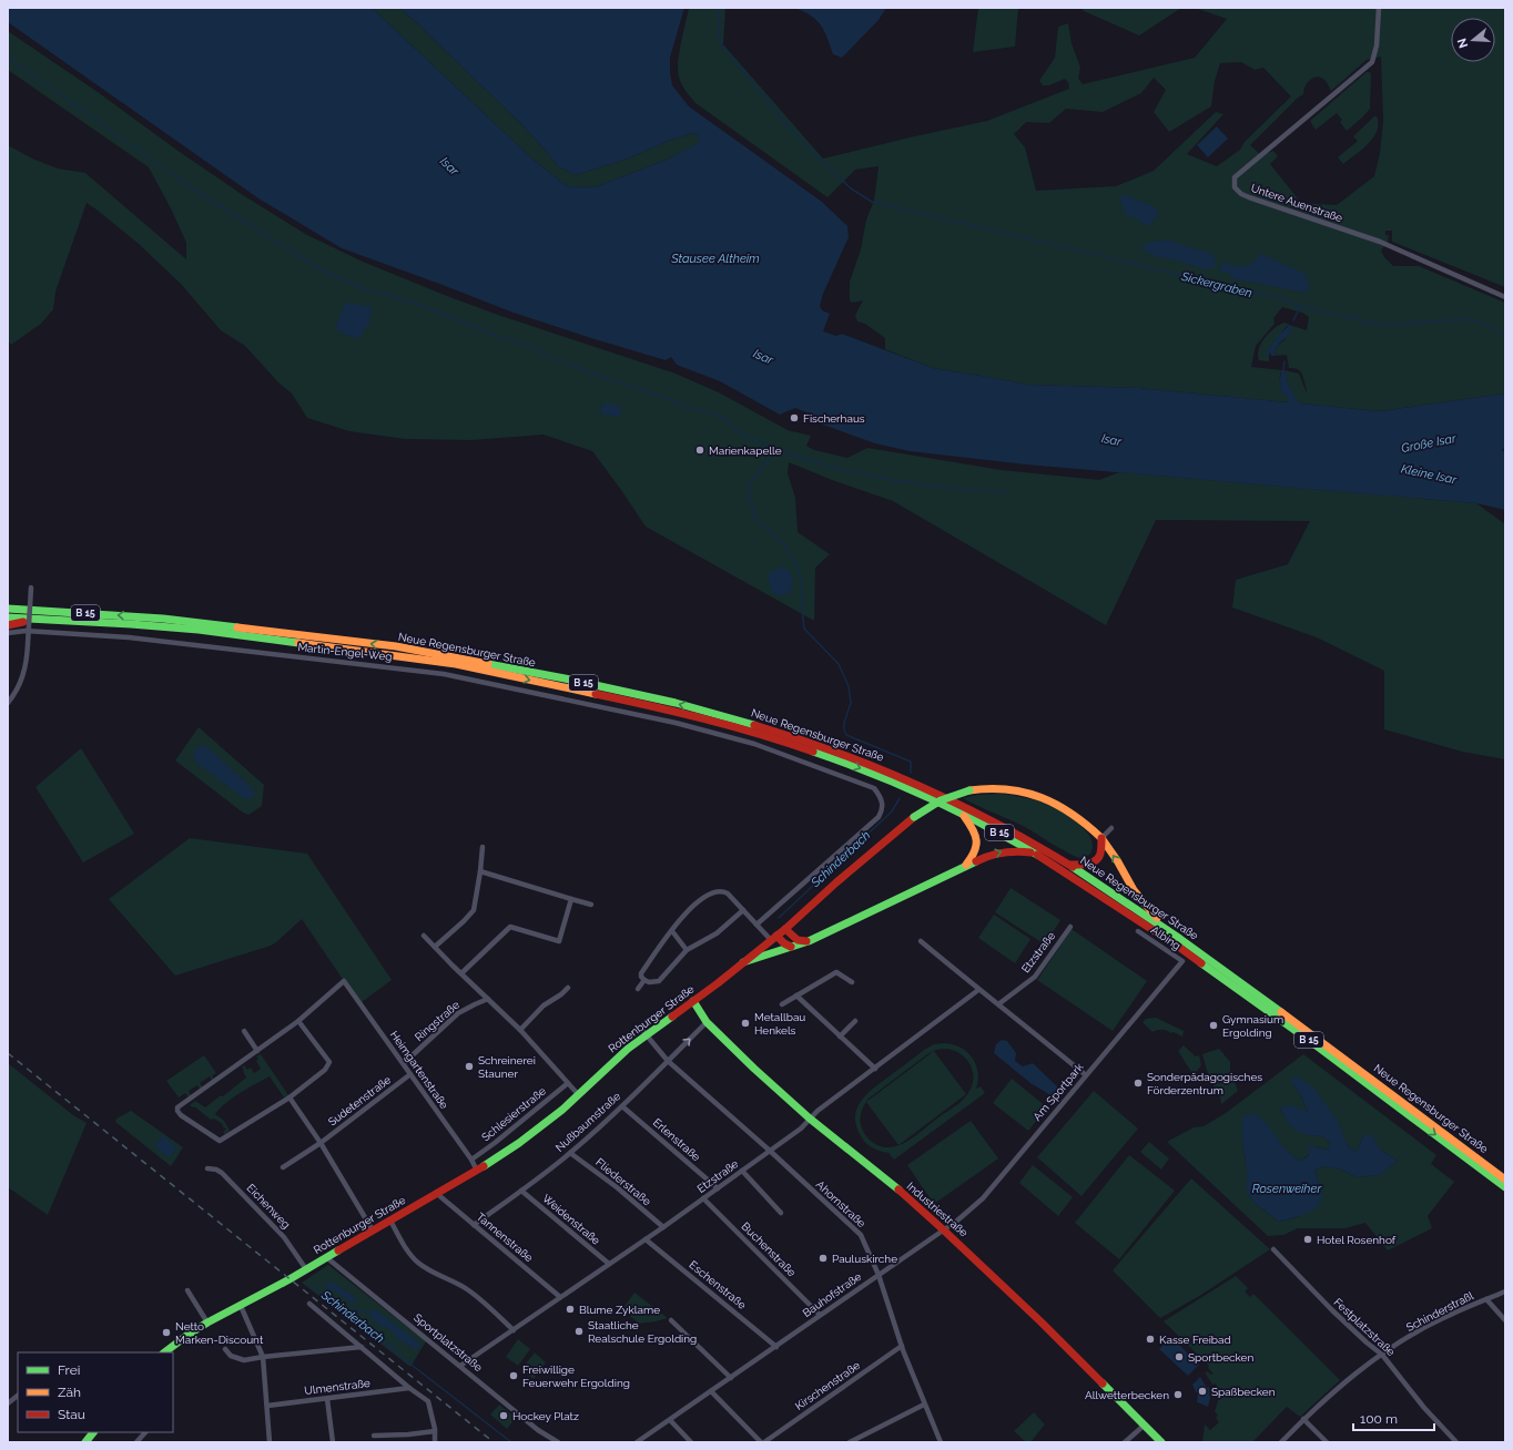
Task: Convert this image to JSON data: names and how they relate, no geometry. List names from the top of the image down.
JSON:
{
  "streets": {
    "main road": [
      "B 15",
      "Neue Regensburger Straße",
      "Rottenburger Straße",
      "Industriestraße"
    ],
    "street": [
      "Untere Auenstraße",
      "Martin-Engel-Weg",
      "Albing",
      "Etzstraße",
      "Ringstraße",
      "Heimgartenstraße",
      "Am Sportpark",
      "Sudetenstraße",
      "Schlesierstraße",
      "Nußbaumstraße",
      "Erlenstraße",
      "Fliederstraße",
      "Ahornstraße",
      "Eichenweg",
      "Weidenstraße",
      "Tannenstraße",
      "Buchenstraße",
      "Eschenstraße",
      "Bauhofstraße",
      "Schinderstraßl",
      "Festplatzstraße",
      "Sportplatzstraße",
      "Kirschenstraße",
      "Ulmenstraße"
    ]
  },
  "crossings": [
    ["Neue Regensburger Straße", "Rottenburger Straße"],
    ["Albing", "Am Sportpark"],
    ["Etzstraße", "Erlenstraße"],
    ["Etzstraße", "Fliederstraße"],
    ["Etzstraße", "Ahornstraße"],
    ["Etzstraße", "Industriestraße"],
    ["Etzstraße", "Weidenstraße"],
    ["Etzstraße", "Tannenstraße"],
    ["Etzstraße", "Buchenstraße"],
    ["Etzstraße", "Eschenstraße"],
    ["Etzstraße", "Sportplatzstraße"],
    ["Rottenburger Straße", "Heimgartenstraße"],
    ["Rottenburger Straße", "Ahornstraße"],
    ["Rottenburger Straße", "Eichenweg"],
    ["Rottenburger Straße", "Industriestraße"],
    ["Rottenburger Straße", "Tannenstraße"],
    ["Rottenburger Straße", "Sportplatzstraße"],
    ["Ringstraße", "Heimgartenstraße"],
    ["Heimgartenstraße", "Sudetenstraße"],
    ["Heimgartenstraße", "Schlesierstraße"],
    ["Am Sportpark", "Industriestraße"],
    ["Am Sportpark", "Bauhofstraße"],
    ["Nußbaumstraße", "Erlenstraße"],
    ["Nußbaumstraße", "Fliederstraße"],
    ["Nußbaumstraße", "Ahornstraße"],
    ["Nußbaumstraße", "Industriestraße"],
    ["Nußbaumstraße", "Weidenstraße"],
    ["Nußbaumstraße", "Tannenstraße"],
    ["Ahornstraße", "Bauhofstraße"],
    ["Ahornstraße", "Kirschenstraße"],
    ["Industriestraße", "Bauhofstraße"],
    ["Buchenstraße", "Bauhofstraße"],
    ["Eschenstraße", "Bauhofstraße"],
    ["Schinderstraßl", "Festplatzstraße"]
  ],
  "water": [
    "Isar",
    "Stausee Altheim",
    "Sickergraben",
    "Große Isar",
    "Kleine Isar",
    "Schinderbach",
    "Rosenweiher"
  ],
  "places": [
    "Fischerhaus",
    "Marienkapelle",
    "Metallbau Henkels",
    "Gymnasium Ergolding",
    "Schreinerei Stauner",
    "Sonderpädagogisches Förderzentrum",
    "Hotel Rosenhof",
    "Pauluskirche",
    "Blume Zyklame",
    "Staatliche Realschule Ergolding",
    "Netto Marken-Discount",
    "Kasse Freibad",
    "Sportbecken",
    "Freiwillige Feuerwehr Ergolding",
    "Spaßbecken",
    "Allwetterbecken",
    "Hockey Platz"
  ],
  "legend": ["Frei", "Zäh", "Stau"],
  "scale_bar": "100 m",
  "north": "left"
}
